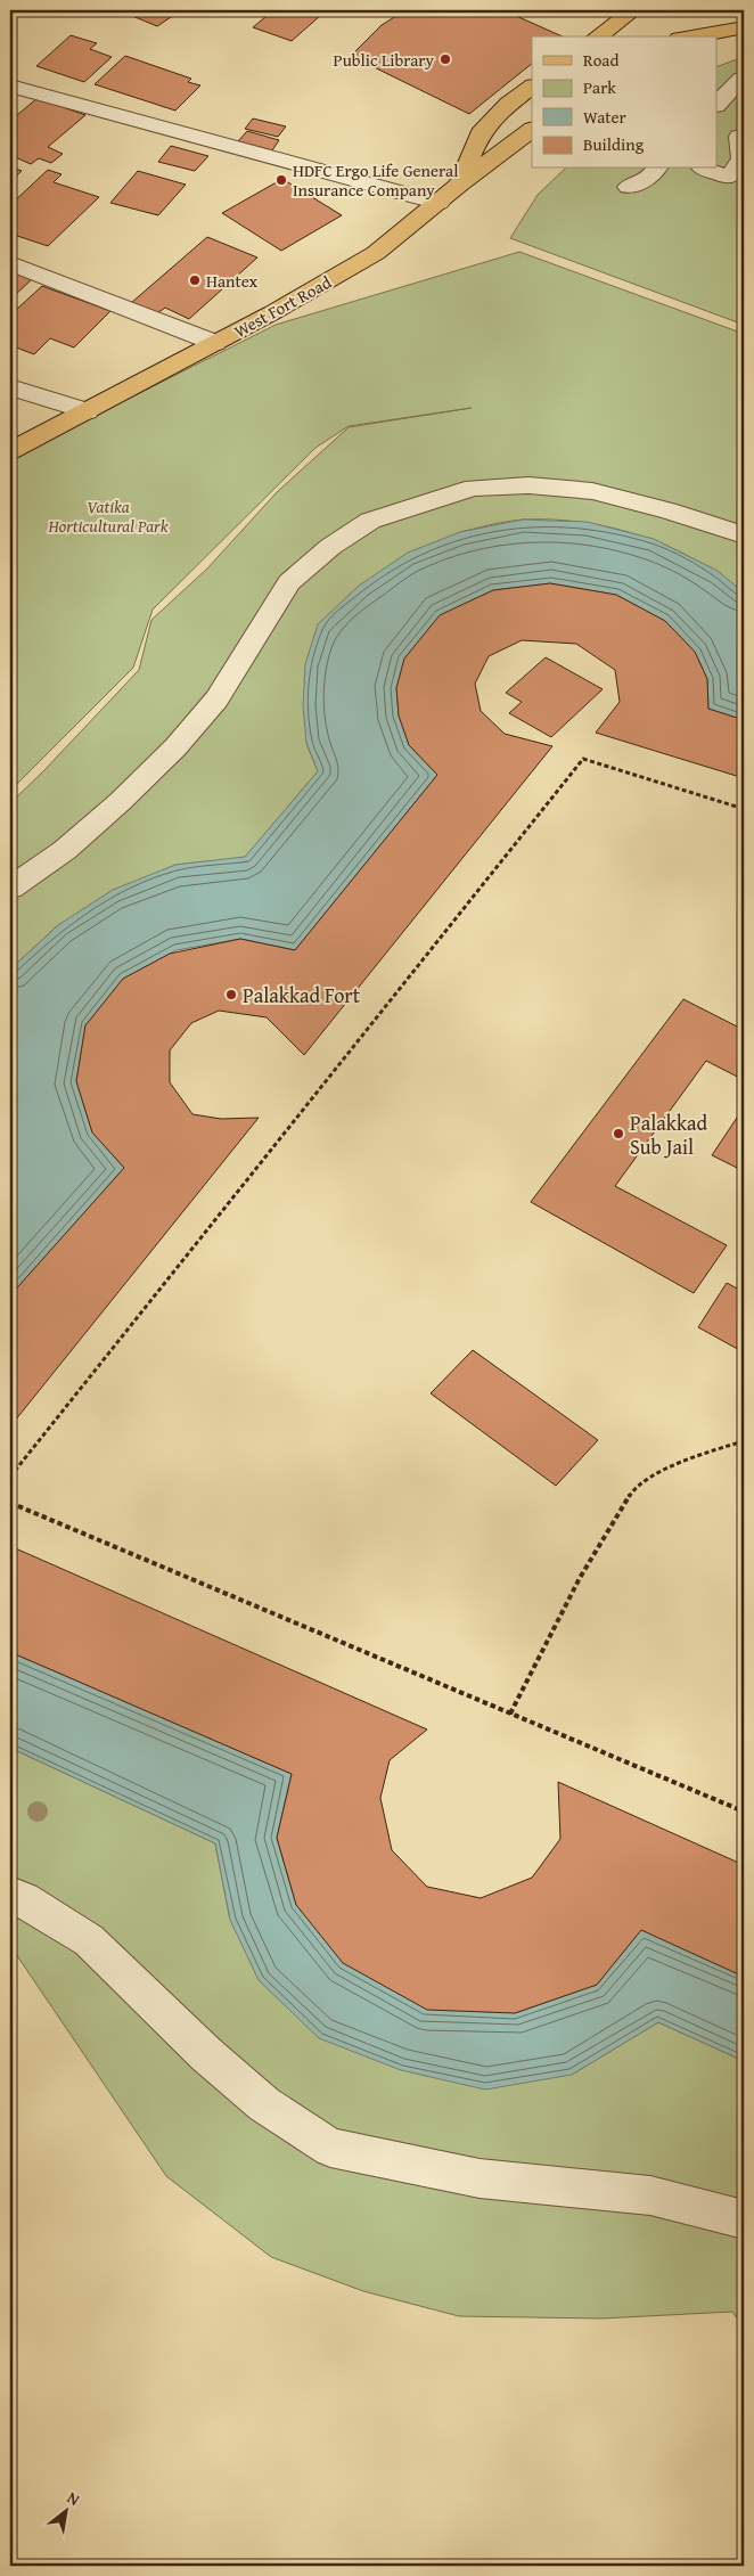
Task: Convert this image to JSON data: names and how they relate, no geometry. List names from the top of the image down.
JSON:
{
  "streets": {
    "main road": ["West Fort Road"]
  },
  "parks": ["Vatika Horticultural Park"],
  "places": [
    "Public Library",
    "HDFC Ergo Life General Insurance Company",
    "Hantex",
    "Palakkad Fort",
    "Palakkad Sub Jail"
  ],
  "legend": [
    "Road",
    "Park",
    "Water",
    "Building"
  ],
  "north": "top right"
}
